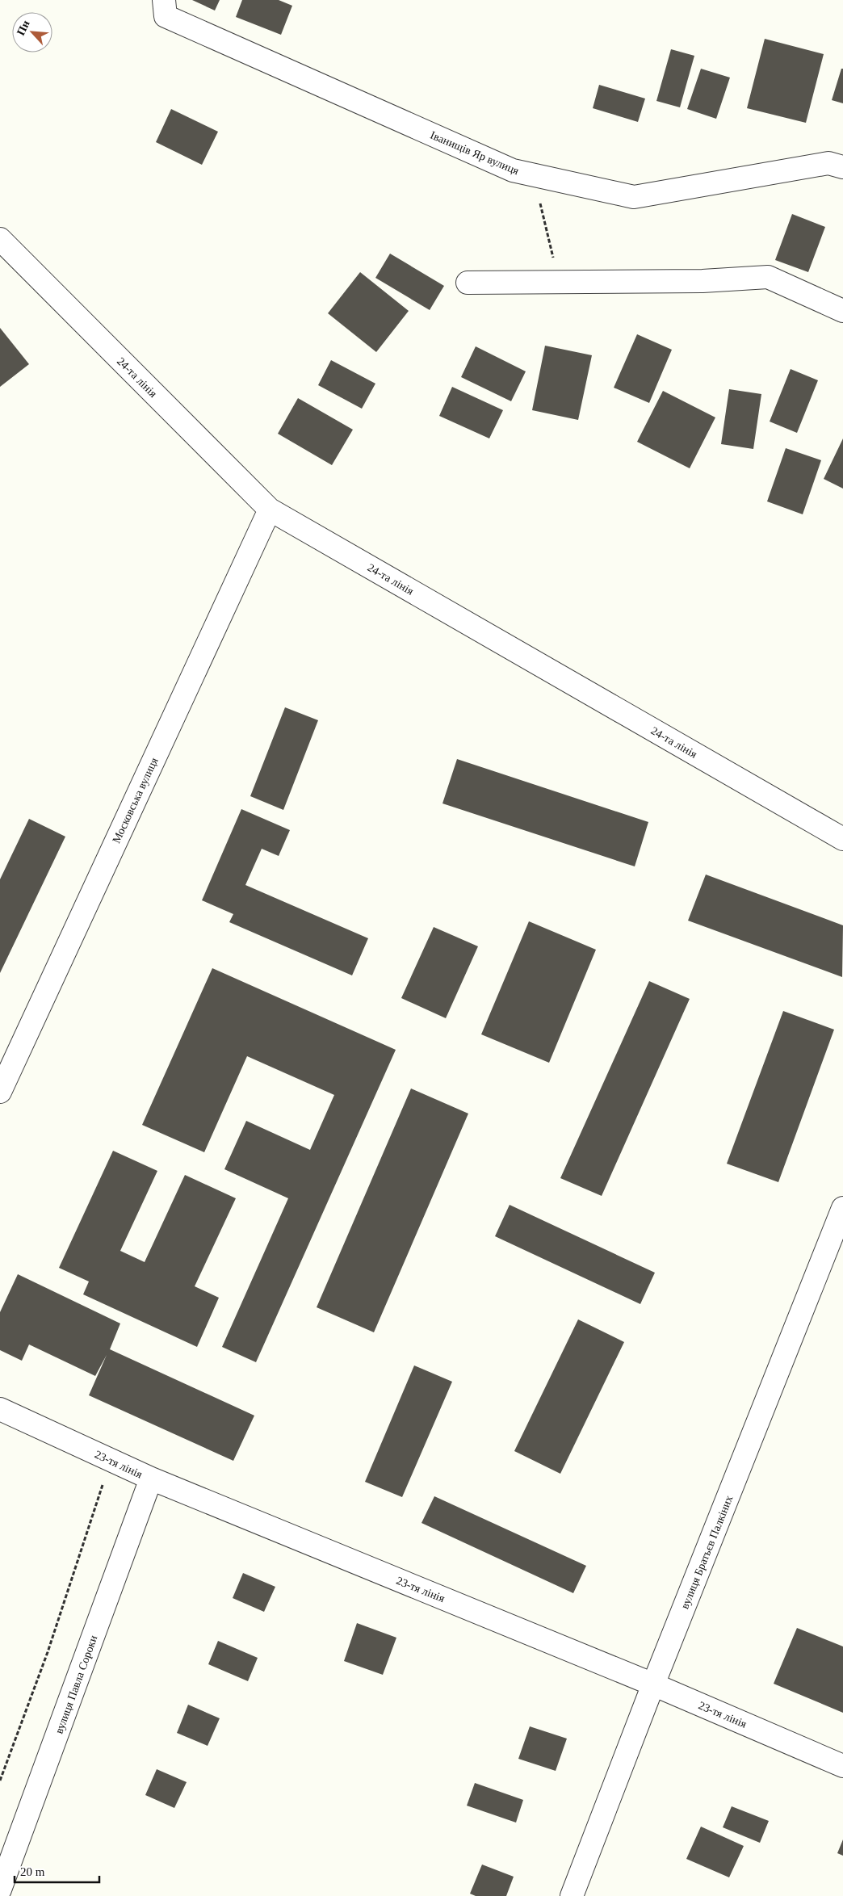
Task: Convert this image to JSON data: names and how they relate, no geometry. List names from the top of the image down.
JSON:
{
  "streets": {
    "street": [
      "Іванищів Яр вулиця",
      "24-та лінія",
      "Московська вулиця",
      "23-тя лінія",
      "вулиця Братьєв Палкіних",
      "вулиця Павла Сороки"
    ]
  },
  "crossings": [
    ["24-та лінія", "Московська вулиця"],
    ["23-тя лінія", "вулиця Братьєв Палкіних"],
    ["23-тя лінія", "вулиця Павла Сороки"]
  ],
  "scale_bar": "20 m",
  "north": "top left"
}
